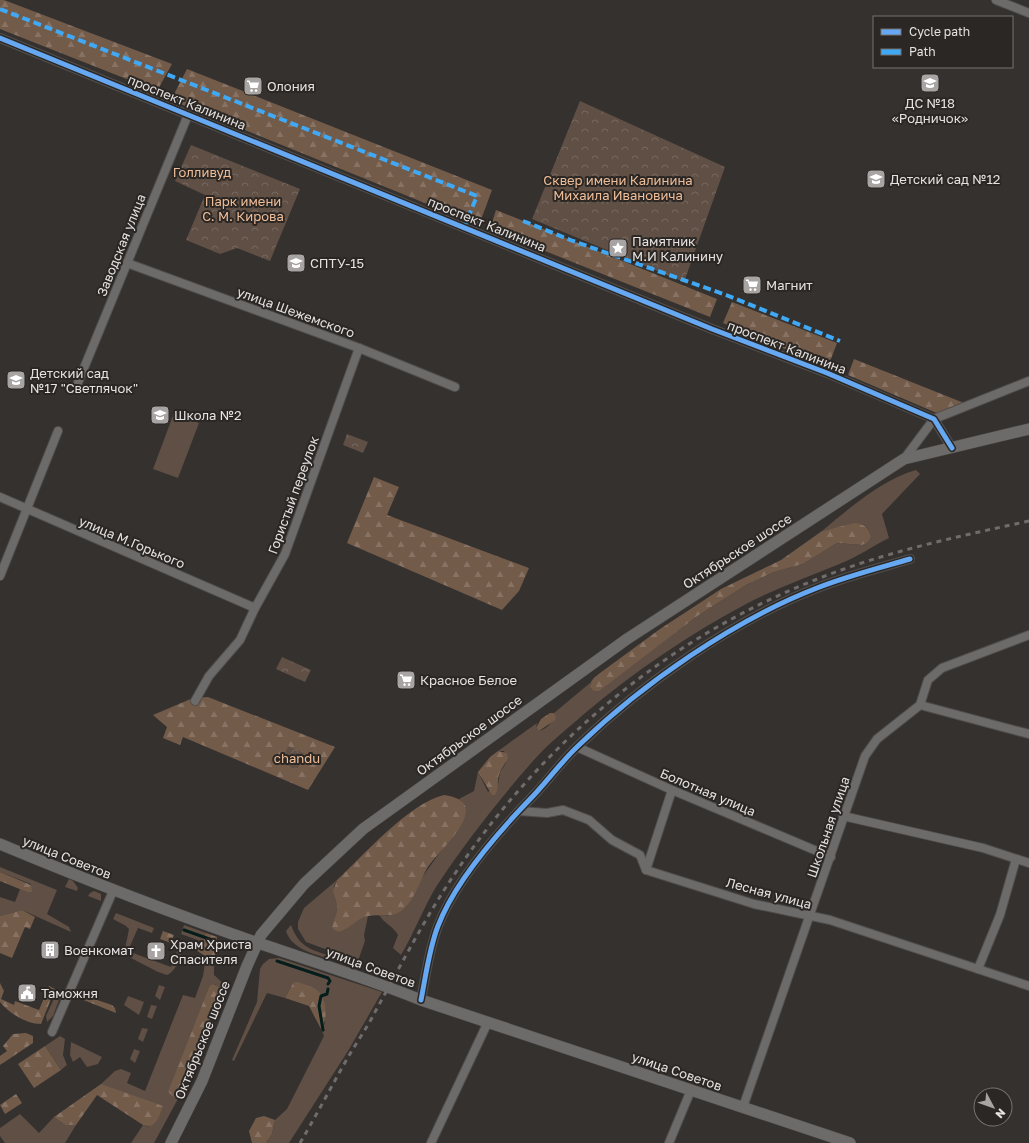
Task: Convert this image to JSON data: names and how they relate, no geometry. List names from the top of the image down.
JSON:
{
  "streets": {
    "main road": ["Октябрьское шоссе", "улица Советов"],
    "street": [
      "проспект Калинина",
      "Заводская улица",
      "улица Шежемского",
      "Гористый переулок",
      "улица М.Горького",
      "Болотная улица",
      "Школьная улица",
      "Лесная улица"
    ]
  },
  "crossings": [
    ["проспект Калинина", "Заводская улица"],
    ["проспект Калинина", "Октябрьское шоссе"],
    ["Заводская улица", "улица Шежемского"],
    ["улица Шежемского", "Гористый переулок"],
    ["Гористый переулок", "улица М.Горького"],
    ["Октябрьское шоссе", "улица Советов"],
    ["Болотная улица", "Школьная улица"],
    ["Школьная улица", "улица Советов"],
    ["Школьная улица", "Лесная улица"]
  ],
  "parks": [
    "Голливуд",
    "Сквер имени Калинина Михаила Ивановича",
    "Парк имени С. М. Кирова",
    "chandu"
  ],
  "places": {
    "school or university": [
      "ДС №18 «Родничок»",
      "Детский сад №12",
      "СПТУ-15",
      "Детский сад №17 \"Светлячок\"",
      "Школа №2"
    ],
    "supermarket": ["Олония", "Магнит", "Красное Белое"],
    "place": ["Памятник М.И Калинину"],
    "building": ["Военкомат"],
    "church": ["Храм Христа Спасителя"],
    "public building": ["Таможня"]
  },
  "legend": ["Cycle path", "Path"],
  "north": "bottom right"
}
